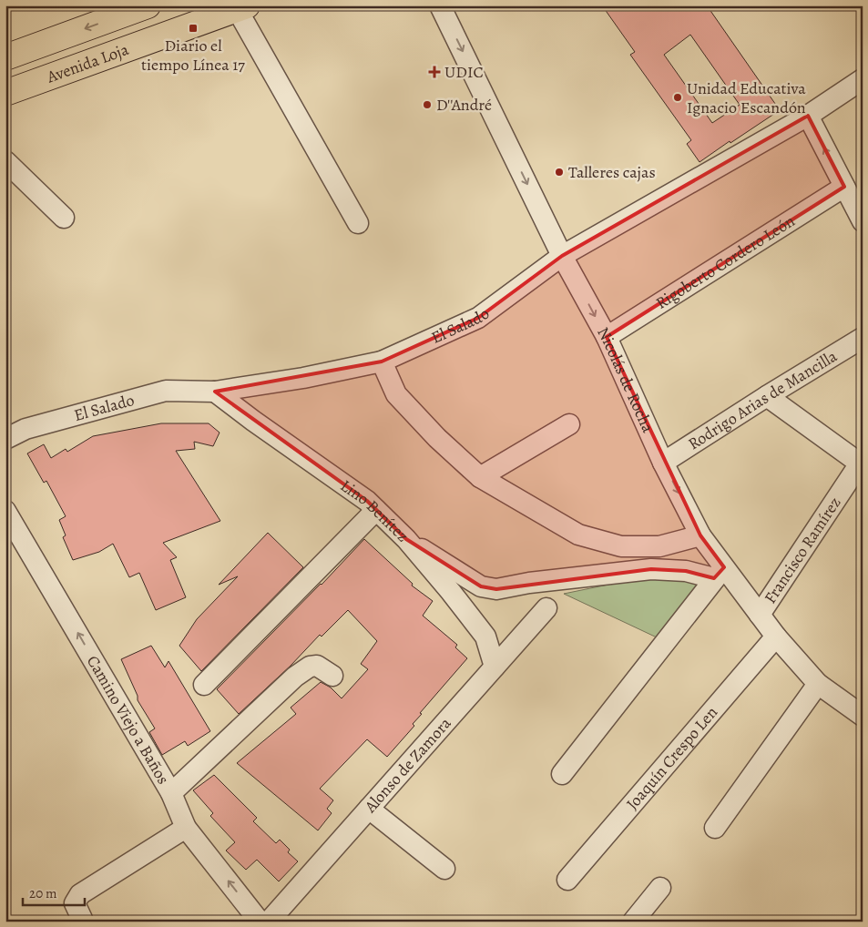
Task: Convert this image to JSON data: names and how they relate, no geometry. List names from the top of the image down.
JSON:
{
  "streets": {
    "main road": ["Avenida Loja"],
    "street": [
      "Rigoberto Cordero León",
      "El Salado",
      "Nicolás de Rocha",
      "Rodrigo Arias de Mancilla",
      "Lino Benítez",
      "Francisco Ramírez",
      "Camino Viejo a Baños",
      "Joaquín Crespo Len",
      "Alonso de Zamora"
    ]
  },
  "crossings": [
    ["Rigoberto Cordero León", "Nicolás de Rocha"],
    ["El Salado", "Nicolás de Rocha"],
    ["El Salado", "Lino Benítez"],
    ["Nicolás de Rocha", "Rodrigo Arias de Mancilla"],
    ["Nicolás de Rocha", "Francisco Ramírez"],
    ["Nicolás de Rocha", "Joaquín Crespo Len"],
    ["Lino Benítez", "Alonso de Zamora"]
  ],
  "one_way": ["Camino Viejo a Baños"],
  "places": {
    "transit": ["Diario el tiempo Línea 17"],
    "health": ["UDIC"],
    "other": ["Unidad Educativa Ignacio Escandón", "D''André", "Talleres cajas"]
  },
  "scale_bar": "20 m"
}
